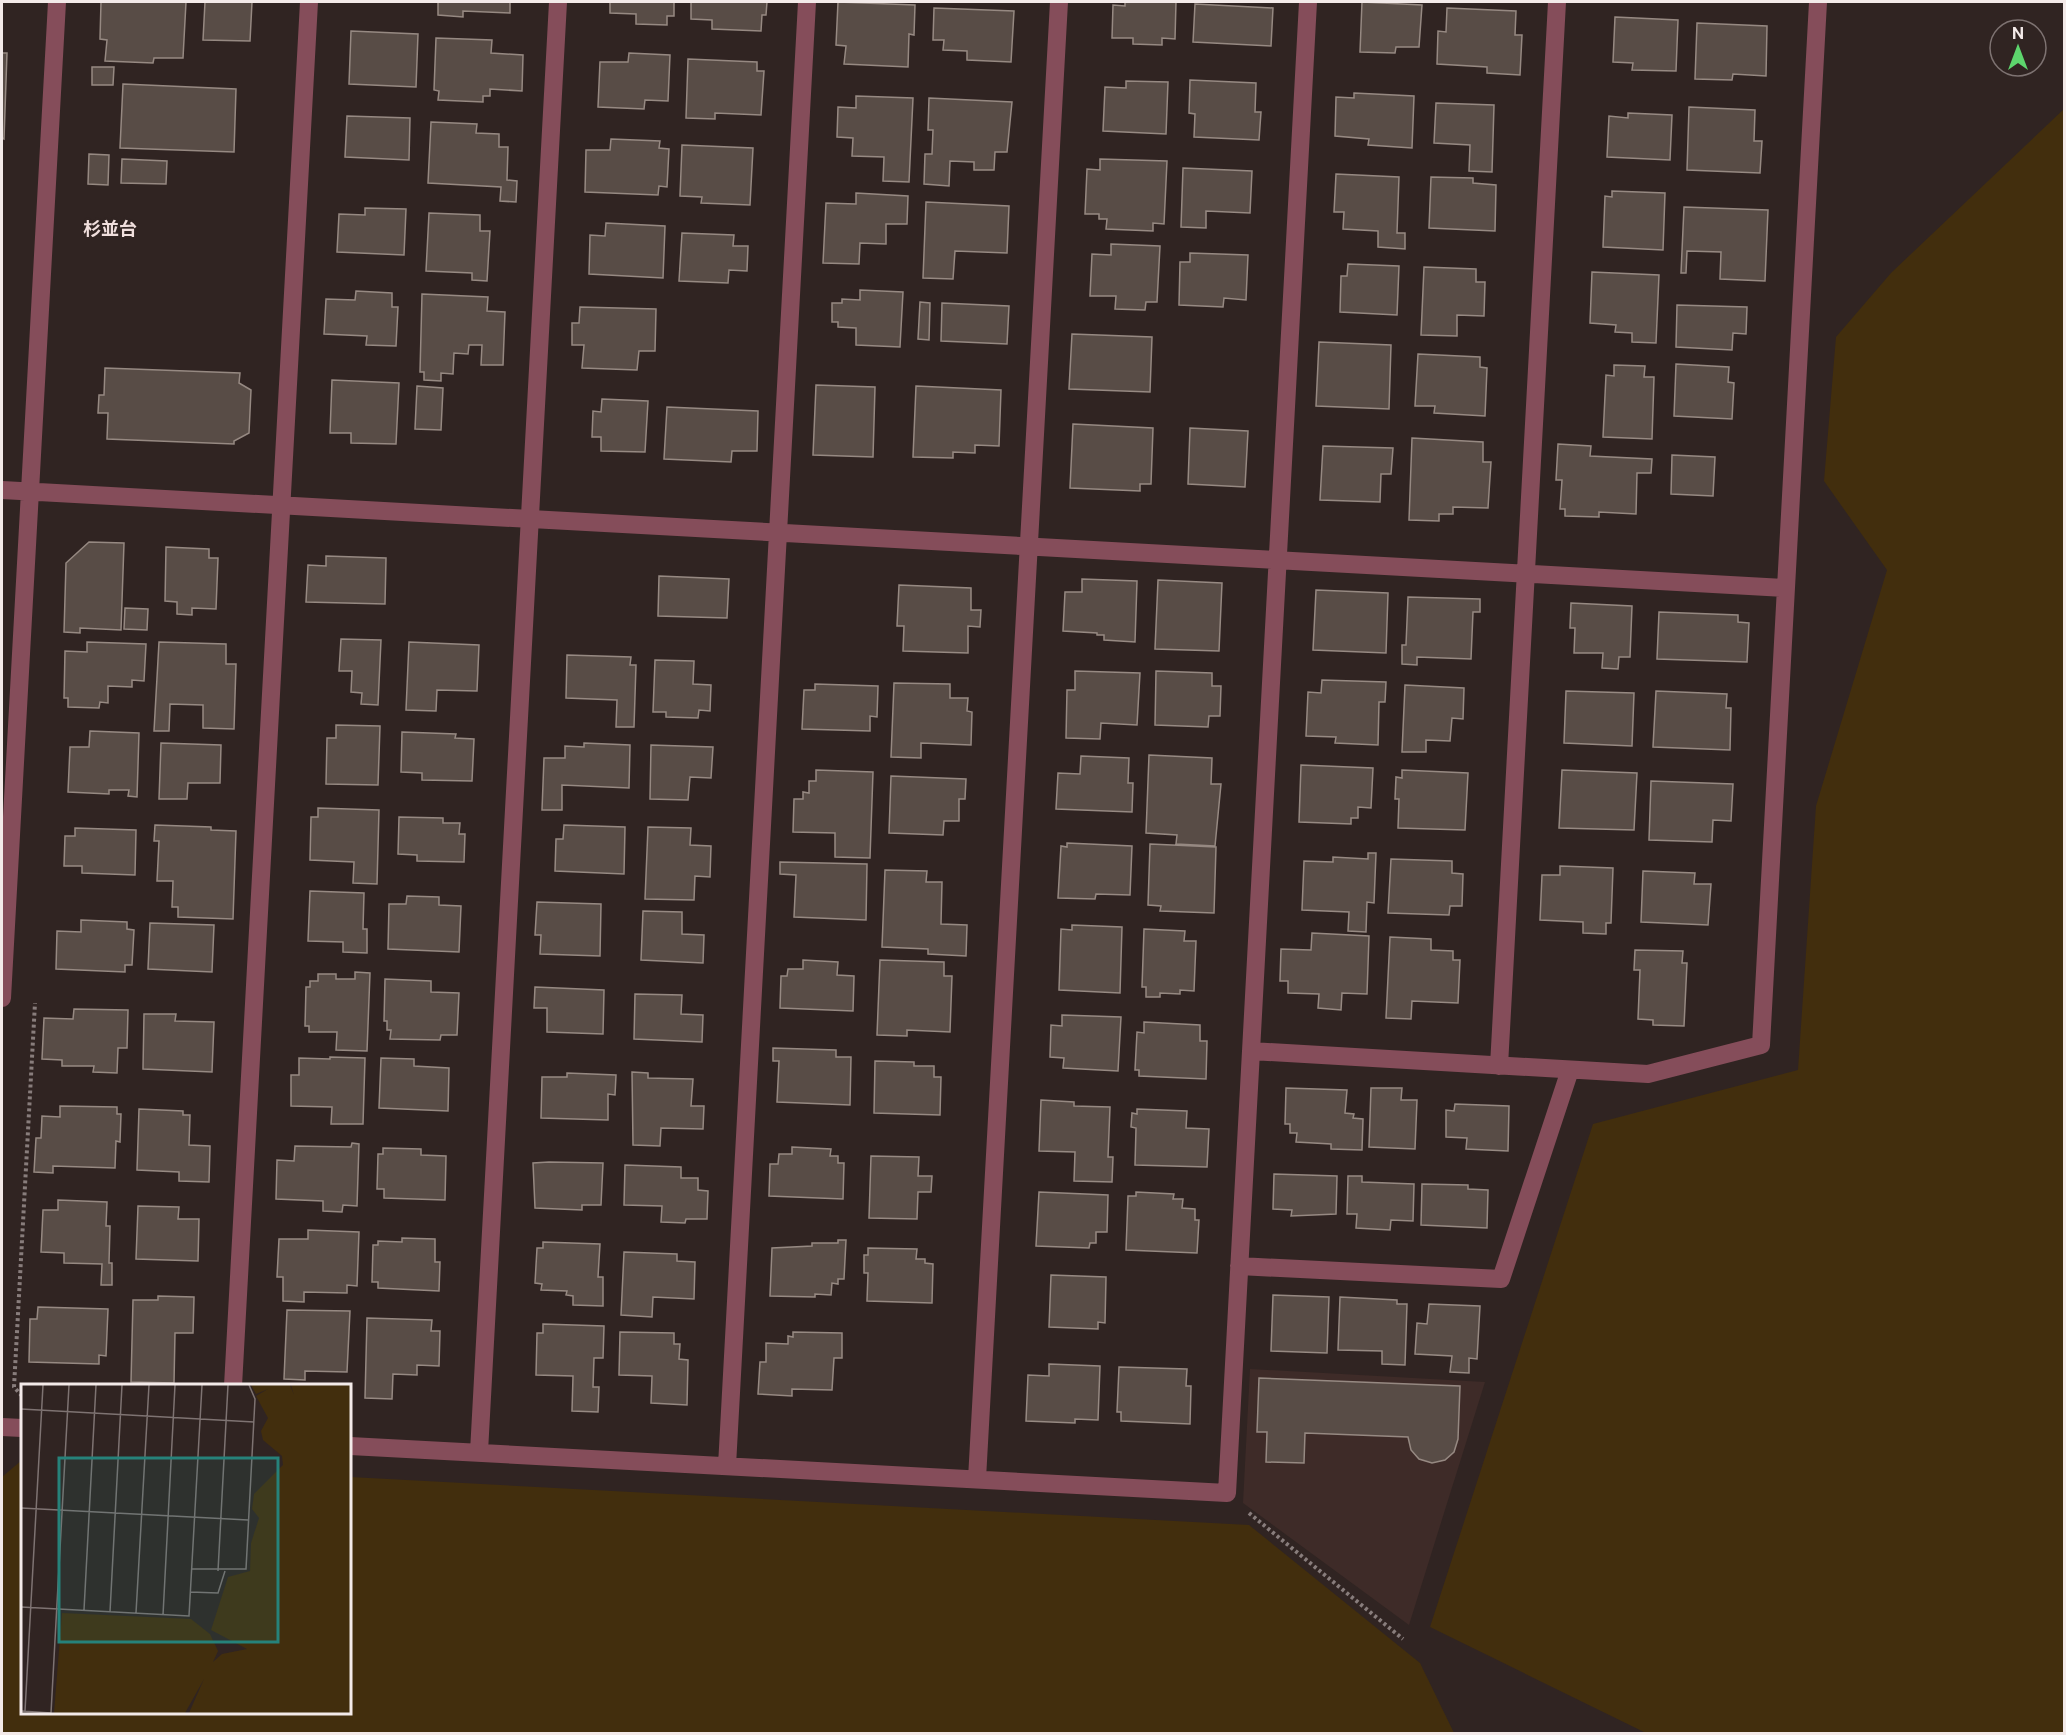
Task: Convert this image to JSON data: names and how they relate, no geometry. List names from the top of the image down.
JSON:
{
  "districts": ["杉並台"],
  "north": "top"
}
